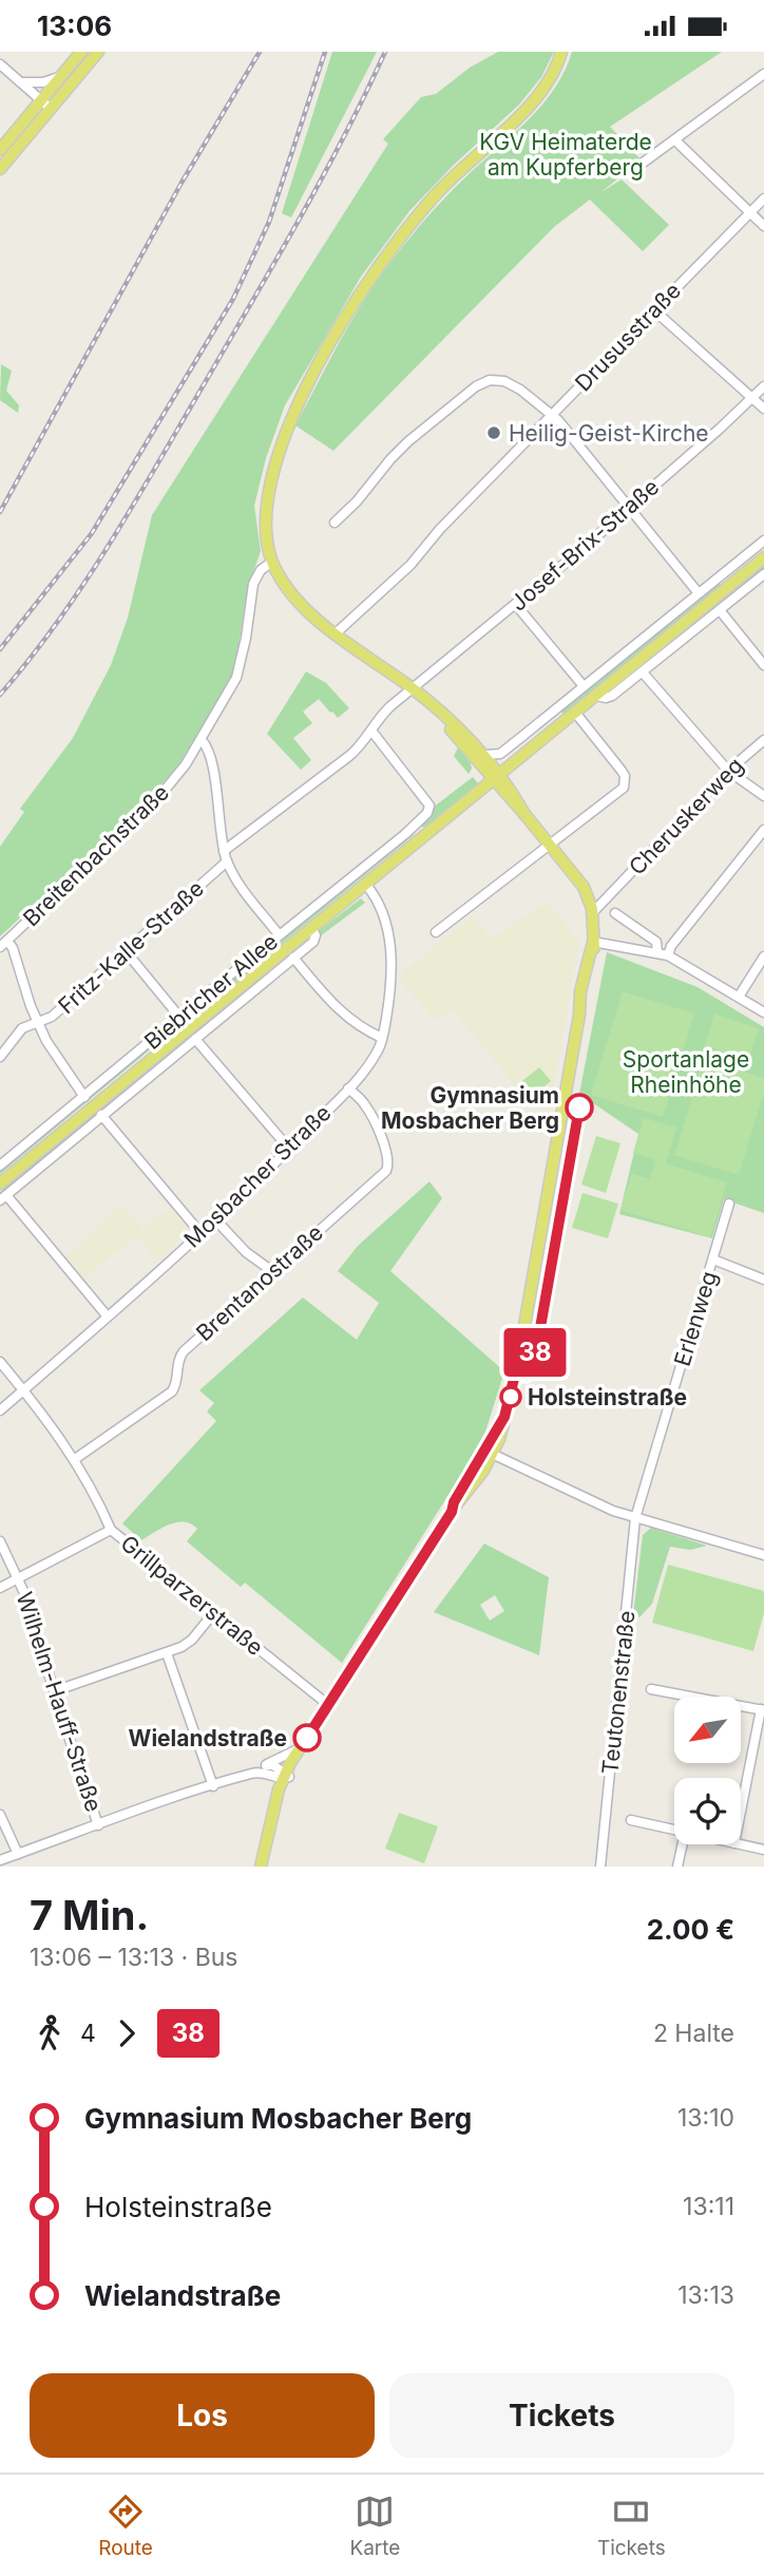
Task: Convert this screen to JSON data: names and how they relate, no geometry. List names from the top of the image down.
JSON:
{
  "streets": {
    "main road": ["Biebricher Allee"],
    "street": [
      "Drususstraße",
      "Josef-Brix-Straße",
      "Cheruskerweg",
      "Breitenbachstraße",
      "Fritz-Kalle-Straße",
      "Mosbacher Straße",
      "Brentanostraße",
      "Erlenweg",
      "Grillparzerstraße",
      "Teutonenstraße",
      "Wilhelm-Hauff-Straße"
    ]
  },
  "crossings": [
    ["Biebricher Allee", "Mosbacher Straße"],
    ["Mosbacher Straße", "Brentanostraße"],
    ["Mosbacher Straße", "Grillparzerstraße"],
    ["Brentanostraße", "Grillparzerstraße"],
    ["Erlenweg", "Teutonenstraße"]
  ],
  "parks": ["KGV Heimaterde am Kupferberg", "Sportanlage Rheinhöhe"],
  "places": [
    "Heilig-Geist-Kirche",
    "Gymnasium Mosbacher Berg",
    "Holsteinstraße",
    "Wielandstraße"
  ],
  "lines": ["bus line 38"],
  "north": "bottom left",
  "page": {
    "status": "13:06",
    "on_map": "38",
    "heading": ["7 Min.", "13:06 – 13:13 · Bus", "2.00 €"],
    "legs": ["4", "38", "2 Halte"],
    "list": [
      {
        "name": "Gymnasium Mosbacher Berg",
        "value": "13:10"
      },
      {
        "name": "Holsteinstraße",
        "value": "13:11"
      },
      {
        "name": "Wielandstraße",
        "value": "13:13"
      }
    ],
    "buttons": ["Los", "Tickets"],
    "tabs": ["Route", "Karte", "Tickets"]
  }
}
